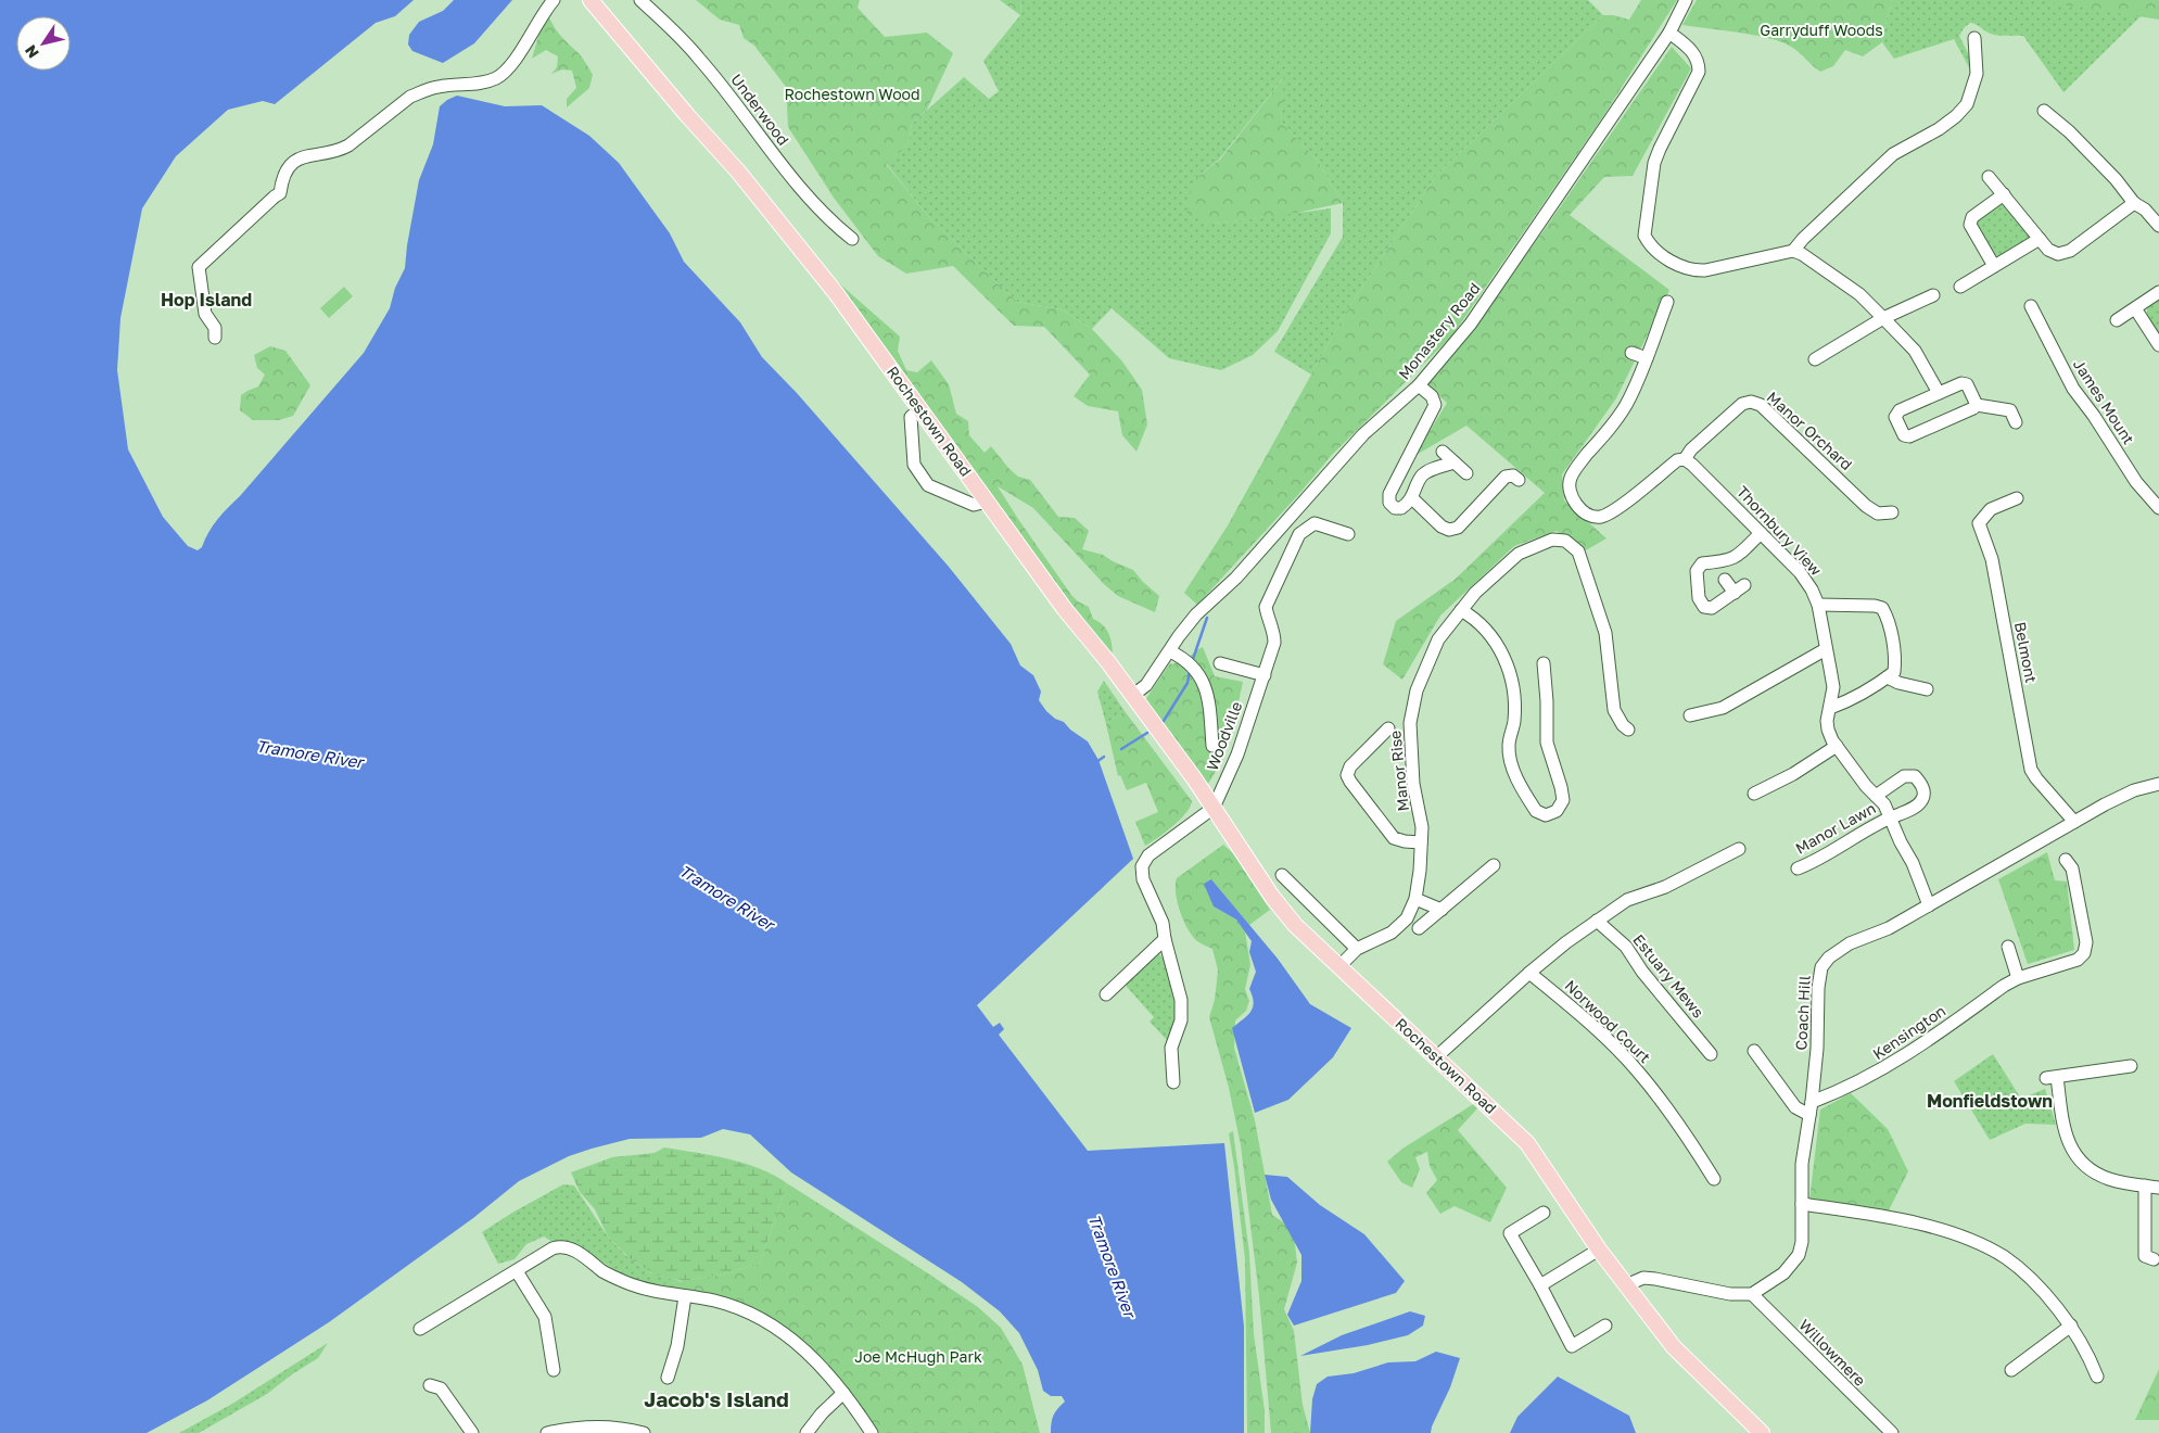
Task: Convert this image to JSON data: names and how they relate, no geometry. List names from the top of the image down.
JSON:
{
  "streets": {
    "main road": ["Rochestown Road"],
    "street": [
      "Underwood",
      "Monastery Road",
      "James Mount",
      "Manor Orchard",
      "Thornbury View",
      "Belmont",
      "Woodville",
      "Manor Rise",
      "Manor Lawn",
      "Estuary Mews",
      "Coach Hill",
      "Norwood Court",
      "Kensington",
      "Willowmere"
    ]
  },
  "crossings": [
    ["Monastery Road", "Rochestown Road"],
    ["Rochestown Road", "Woodville"],
    ["Manor Orchard", "Thornbury View"],
    ["Thornbury View", "Manor Lawn"],
    ["Thornbury View", "Coach Hill"],
    ["Belmont", "Coach Hill"],
    ["Coach Hill", "Kensington"],
    ["Coach Hill", "Willowmere"]
  ],
  "districts": ["Hop Island", "Monfieldstown", "Jacob's Island"],
  "water": ["Tramore River"],
  "parks": ["Garryduff Woods", "Rochestown Wood", "Joe McHugh Park"],
  "north": "bottom left"
}
